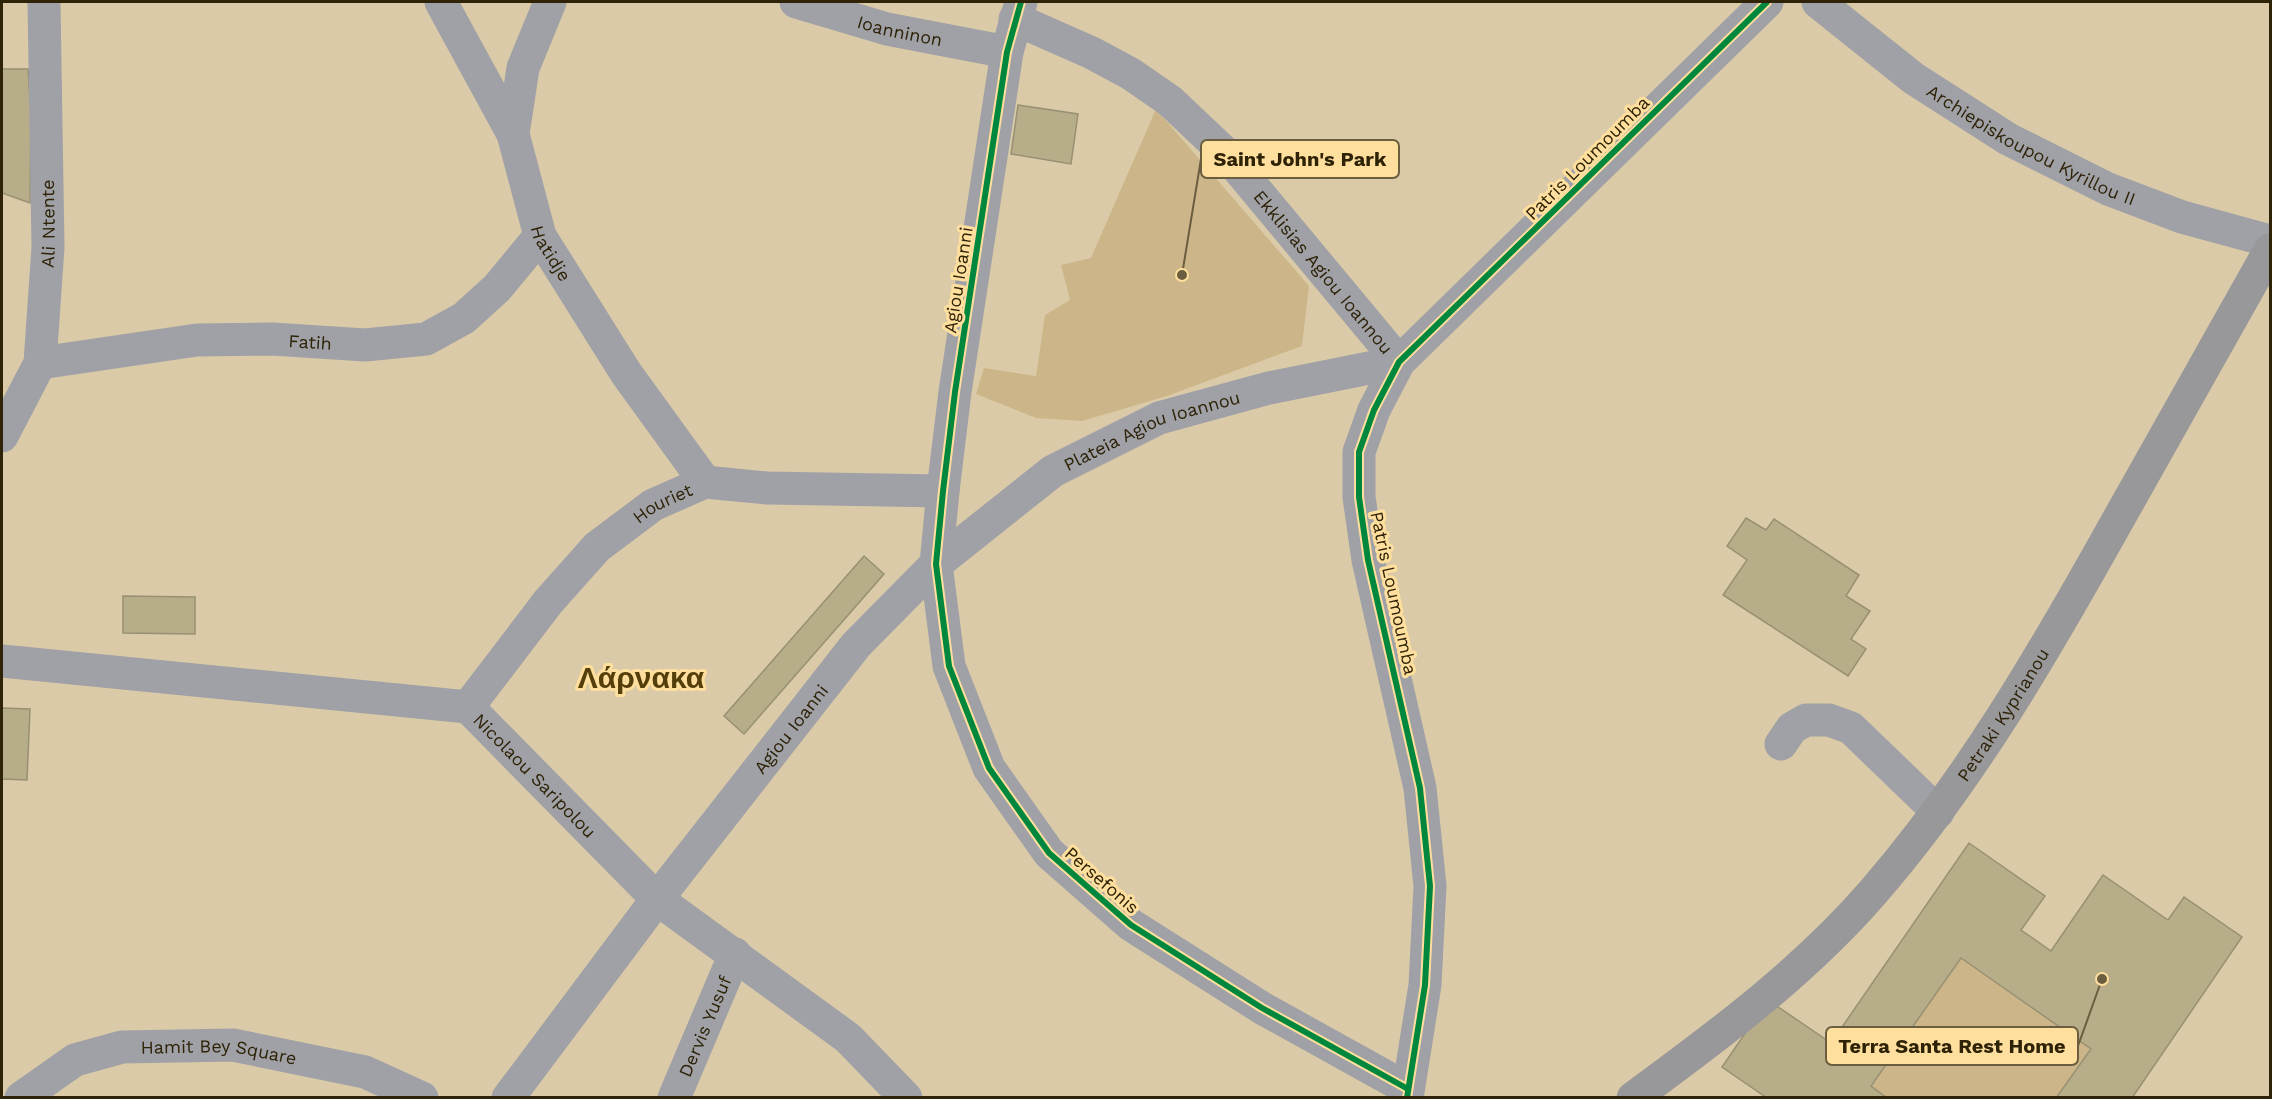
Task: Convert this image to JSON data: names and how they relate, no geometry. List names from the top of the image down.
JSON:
{
  "streets": {
    "main road": ["Petraki Kyprianou"],
    "street": [
      "Ioanninon",
      "Archiepiskoupou Kyrillou II",
      "Patris Loumoumba",
      "Ali Ntente",
      "Hatidje",
      "Ekklisias Agiou Ioannou",
      "Agiou Ioanni",
      "Fatih",
      "Plateia Agiou Ioannou",
      "Houriet",
      "Nicolaou Saripolou",
      "Persefonis",
      "Dervis Yusuf",
      "Hamit Bey Square"
    ]
  },
  "crossings": [
    ["Ioanninon", "Agiou Ioanni"],
    ["Patris Loumoumba", "Ekklisias Agiou Ioannou"],
    ["Patris Loumoumba", "Plateia Agiou Ioannou"],
    ["Patris Loumoumba", "Persefonis"],
    ["Ali Ntente", "Fatih"],
    ["Hatidje", "Fatih"],
    ["Hatidje", "Houriet"],
    ["Ekklisias Agiou Ioannou", "Agiou Ioanni"],
    ["Ekklisias Agiou Ioannou", "Plateia Agiou Ioannou"],
    ["Agiou Ioanni", "Plateia Agiou Ioannou"],
    ["Agiou Ioanni", "Houriet"],
    ["Agiou Ioanni", "Nicolaou Saripolou"],
    ["Agiou Ioanni", "Persefonis"],
    ["Plateia Agiou Ioannou", "Persefonis"],
    ["Houriet", "Nicolaou Saripolou"],
    ["Nicolaou Saripolou", "Dervis Yusuf"]
  ],
  "districts": ["Λάρνακα"],
  "places": ["Saint John's Park", "Terra Santa Rest Home"]
}
